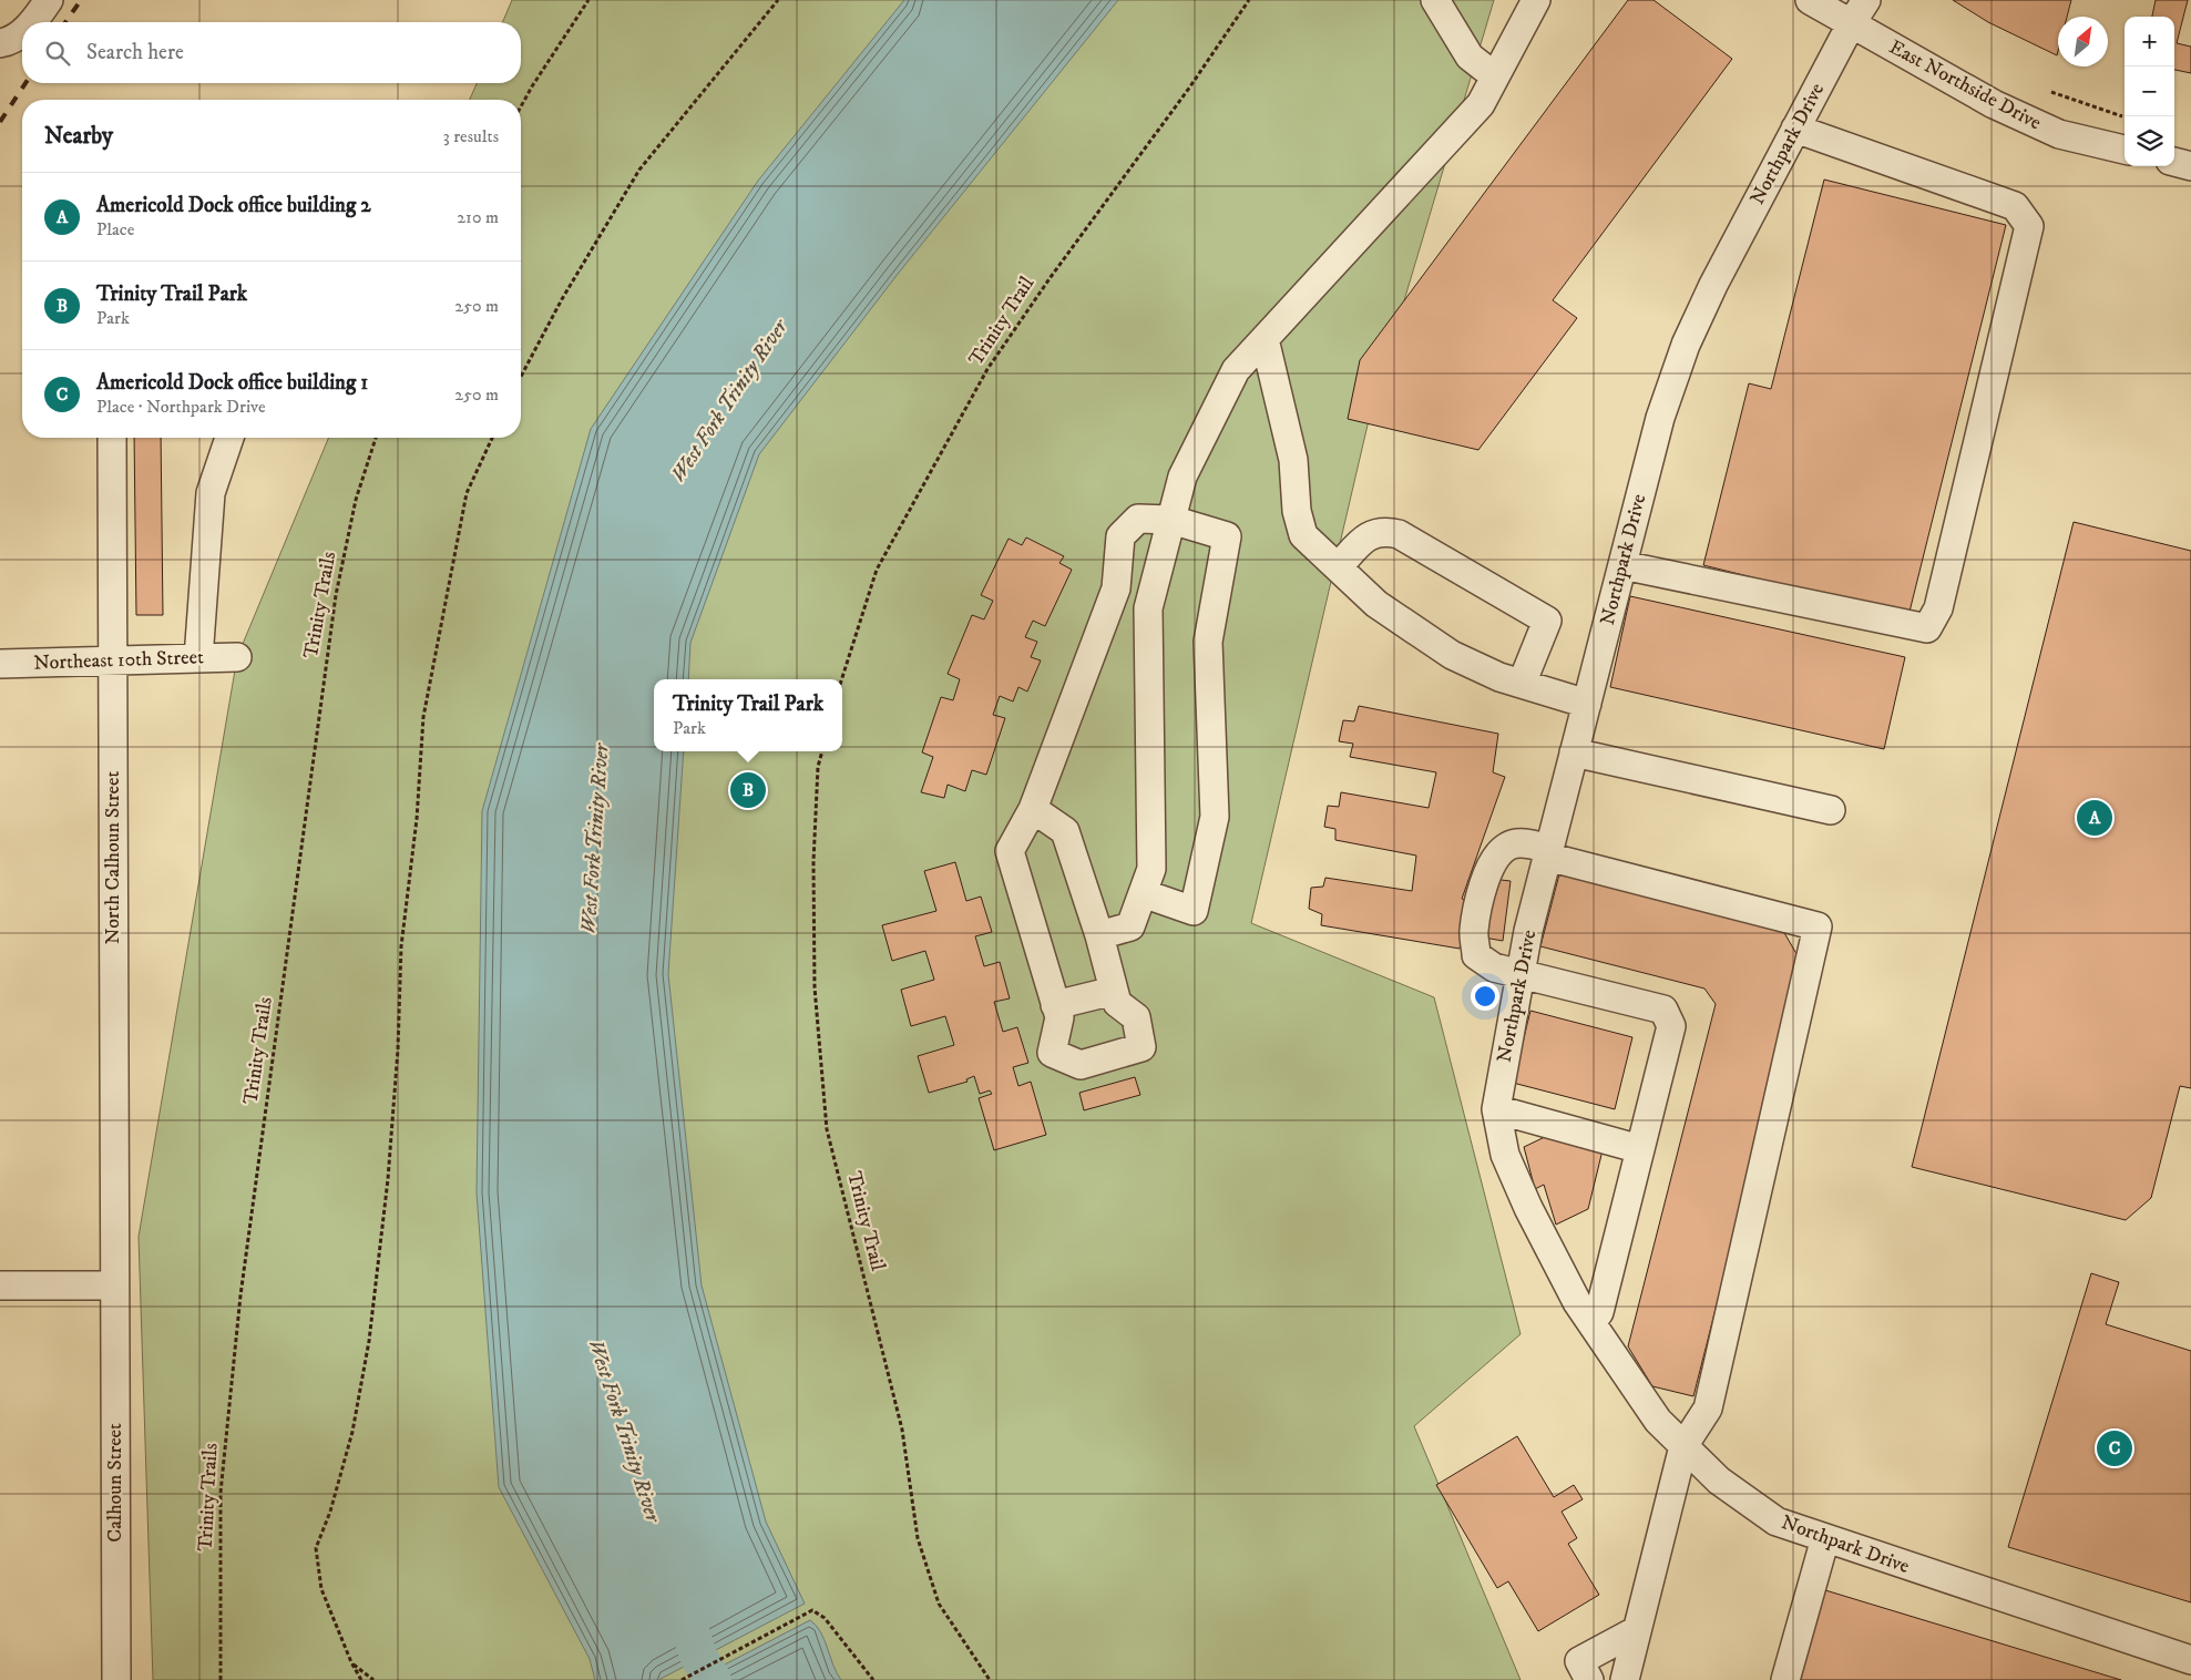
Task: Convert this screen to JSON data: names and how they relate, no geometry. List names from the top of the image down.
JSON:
{
  "streets": {
    "street": [
      "East Northside Drive",
      "Northpark Drive",
      "Northeast 10th Street",
      "North Calhoun Street",
      "Calhoun Street"
    ],
    "path": ["Trinity Trail", "Trinity Trails"]
  },
  "crossings": [
    ["East Northside Drive", "Northpark Drive"],
    ["Northeast 10th Street", "North Calhoun Street"],
    ["North Calhoun Street", "Calhoun Street"]
  ],
  "water": ["West Fork Trinity River"],
  "north": "top right",
  "page": {
    "map_buttons": ["+", "−"],
    "search": "Search here",
    "heading": ["Nearby", "3 results"],
    "list": [
      {
        "mark": "A",
        "name": "Americold Dock office building 2",
        "note": "Place",
        "value": "210 m"
      },
      {
        "mark": "B",
        "name": "Trinity Trail Park",
        "note": "Park",
        "value": "250 m"
      },
      {
        "mark": "C",
        "name": "Americold Dock office building 1",
        "note": "Place · Northpark Drive",
        "value": "250 m"
      }
    ],
    "popup": ["Trinity Trail Park", "Park"],
    "pins": ["B", "A", "C"]
  }
}
